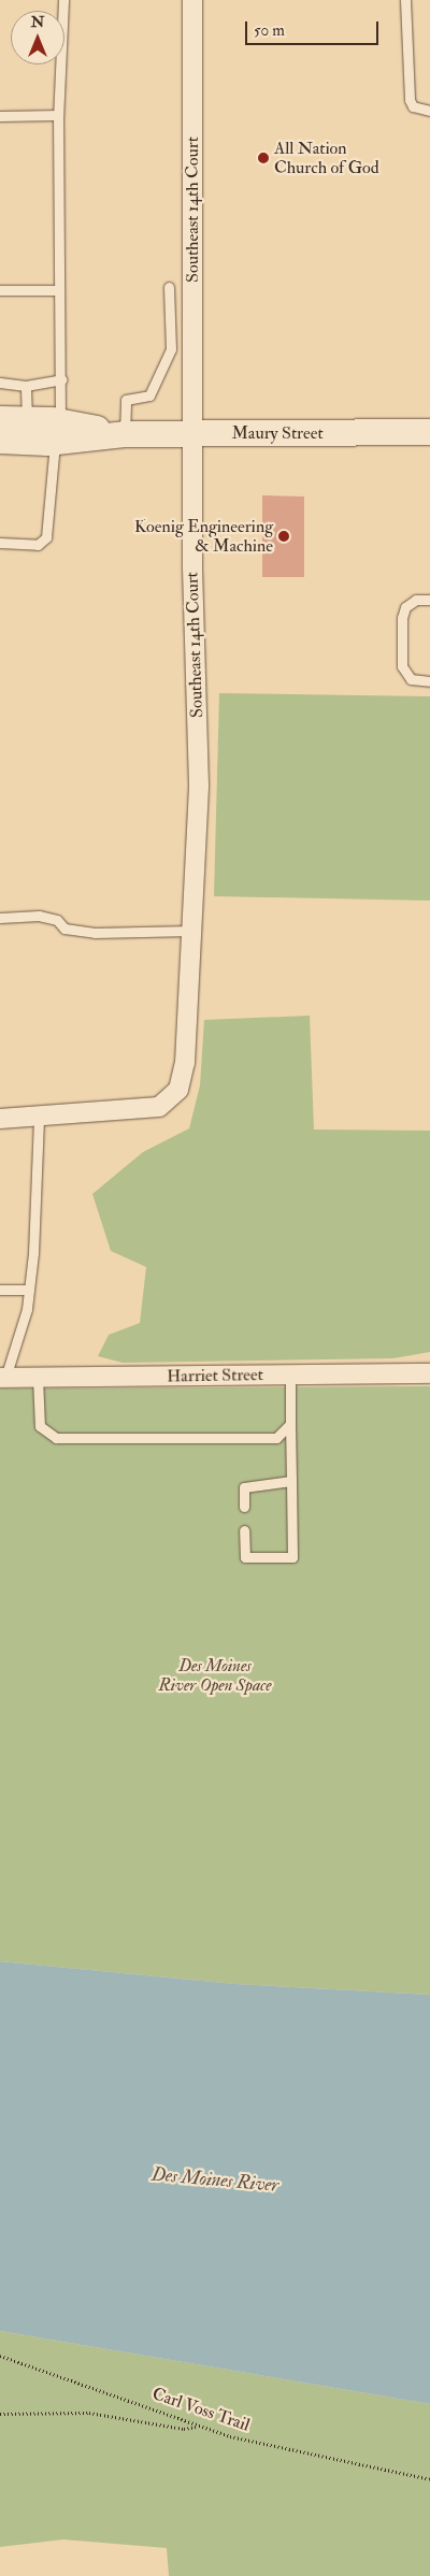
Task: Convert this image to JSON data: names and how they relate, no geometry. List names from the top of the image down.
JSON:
{
  "streets": {
    "main road": ["Maury Street"],
    "street": ["Southeast 14th Court", "Harriet Street"],
    "path": ["Carl Voss Trail"]
  },
  "crossings": [
    ["Southeast 14th Court", "Maury Street"]
  ],
  "water": ["Des Moines River"],
  "parks": ["Des Moines River Open Space"],
  "places": ["All Nation Church of God", "Koenig Engineering & Machine"],
  "scale_bar": "50 m",
  "north": "top"
}
